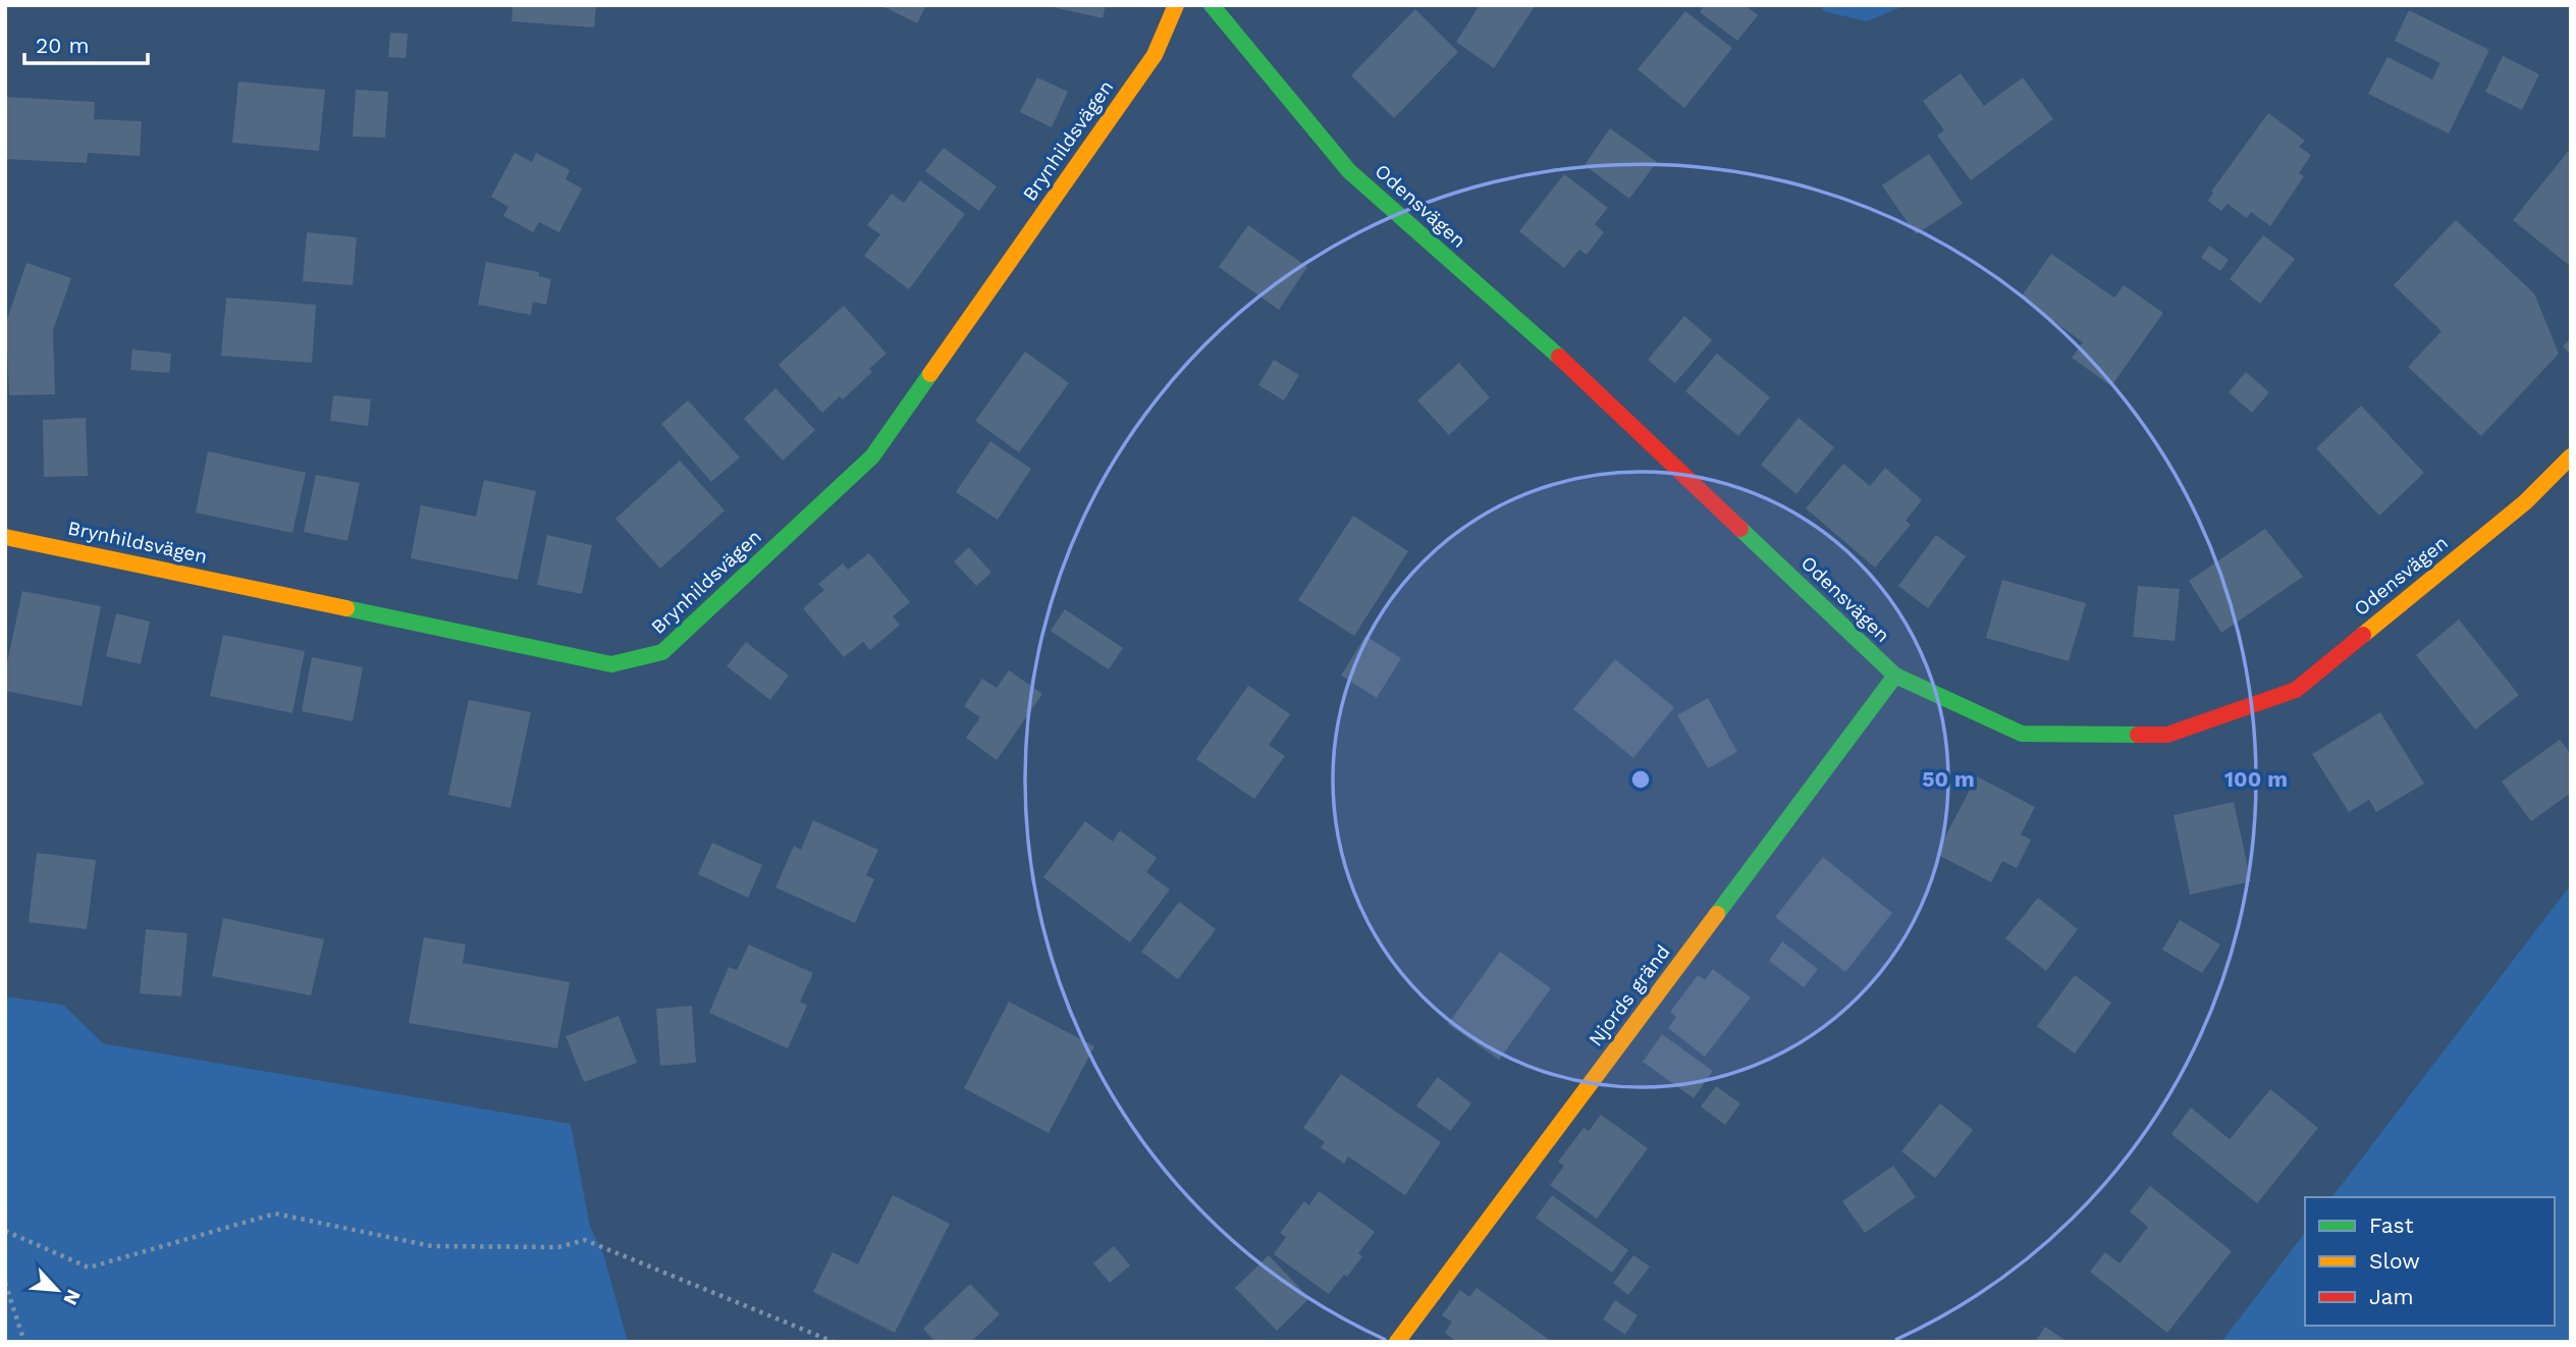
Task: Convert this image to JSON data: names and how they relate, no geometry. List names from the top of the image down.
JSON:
{
  "streets": {
    "street": ["Brynhildsvägen", "Odensvägen", "Njords gränd"]
  },
  "crossings": [
    ["Odensvägen", "Njords gränd"]
  ],
  "legend": ["Fast", "Slow", "Jam"],
  "scale_bar": "20 m",
  "north": "bottom right",
  "rings": ["50 m", "100 m"]
}
